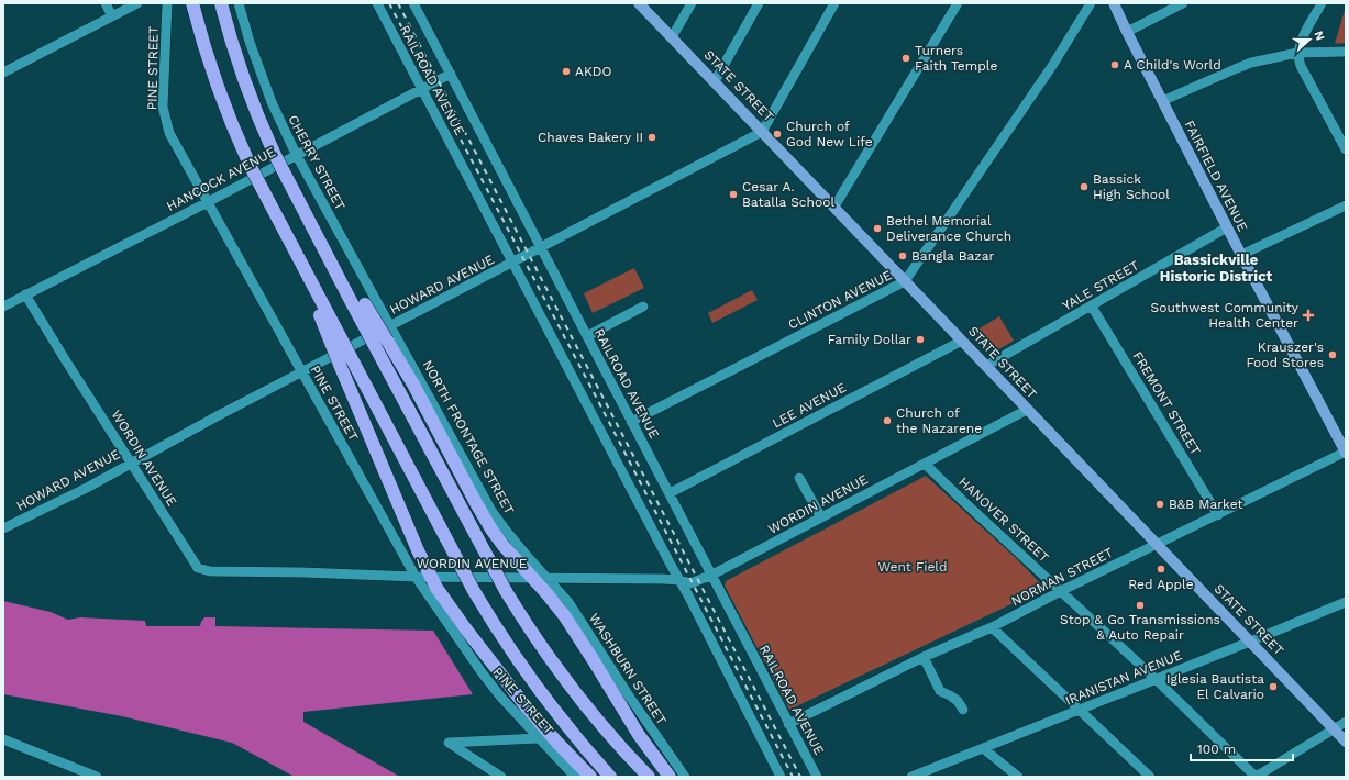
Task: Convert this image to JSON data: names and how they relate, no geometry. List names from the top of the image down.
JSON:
{
  "streets": {
    "main road": ["STATE STREET", "FAIRFIELD AVENUE"],
    "street": [
      "PINE STREET",
      "RAILROAD AVENUE",
      "CHERRY STREET",
      "HANCOCK AVENUE",
      "HOWARD AVENUE",
      "YALE STREET",
      "CLINTON AVENUE",
      "FREMONT STREET",
      "LEE AVENUE",
      "NORTH FRONTAGE STREET",
      "WORDIN AVENUE",
      "HANOVER STREET",
      "NORMAN STREET",
      "WASHBURN STREET",
      "IRANISTAN AVENUE"
    ]
  },
  "crossings": [
    ["PINE STREET", "HANCOCK AVENUE"],
    ["PINE STREET", "HOWARD AVENUE"],
    ["PINE STREET", "WORDIN AVENUE"],
    ["RAILROAD AVENUE", "HANCOCK AVENUE"],
    ["RAILROAD AVENUE", "HOWARD AVENUE"],
    ["RAILROAD AVENUE", "CLINTON AVENUE"],
    ["RAILROAD AVENUE", "LEE AVENUE"],
    ["RAILROAD AVENUE", "WORDIN AVENUE"],
    ["RAILROAD AVENUE", "NORMAN STREET"],
    ["STATE STREET", "HOWARD AVENUE"],
    ["STATE STREET", "YALE STREET"],
    ["STATE STREET", "CLINTON AVENUE"],
    ["STATE STREET", "LEE AVENUE"],
    ["STATE STREET", "WORDIN AVENUE"],
    ["STATE STREET", "NORMAN STREET"],
    ["STATE STREET", "IRANISTAN AVENUE"],
    ["CHERRY STREET", "HANCOCK AVENUE"],
    ["CHERRY STREET", "HOWARD AVENUE"],
    ["CHERRY STREET", "NORTH FRONTAGE STREET"],
    ["FAIRFIELD AVENUE", "YALE STREET"],
    ["FAIRFIELD AVENUE", "NORMAN STREET"],
    ["HANCOCK AVENUE", "WORDIN AVENUE"],
    ["HOWARD AVENUE", "NORTH FRONTAGE STREET"],
    ["HOWARD AVENUE", "WORDIN AVENUE"],
    ["YALE STREET", "FREMONT STREET"],
    ["FREMONT STREET", "NORMAN STREET"],
    ["NORTH FRONTAGE STREET", "WORDIN AVENUE"],
    ["NORTH FRONTAGE STREET", "WASHBURN STREET"],
    ["WORDIN AVENUE", "HANOVER STREET"],
    ["WORDIN AVENUE", "WASHBURN STREET"],
    ["HANOVER STREET", "NORMAN STREET"],
    ["HANOVER STREET", "IRANISTAN AVENUE"]
  ],
  "districts": ["Bassickville Historic District"],
  "parks": ["Went Field"],
  "places": {
    "other": [
      "Turners Faith Temple",
      "A Child's World",
      "AKDO",
      "Church of God New Life",
      "Chaves Bakery II",
      "Bassick High School",
      "Cesar A. Batalla School",
      "Bethel Memorial Deliverance Church",
      "Bangla Bazar",
      "Family Dollar",
      "Krauszer's Food Stores",
      "Church of the Nazarene",
      "B&B Market",
      "Red Apple",
      "Stop & Go Transmissions & Auto Repair",
      "Iglesia Bautista El Calvario"
    ],
    "health": ["Southwest Community Health Center"]
  },
  "scale_bar": "100 m",
  "north": "right"
}
